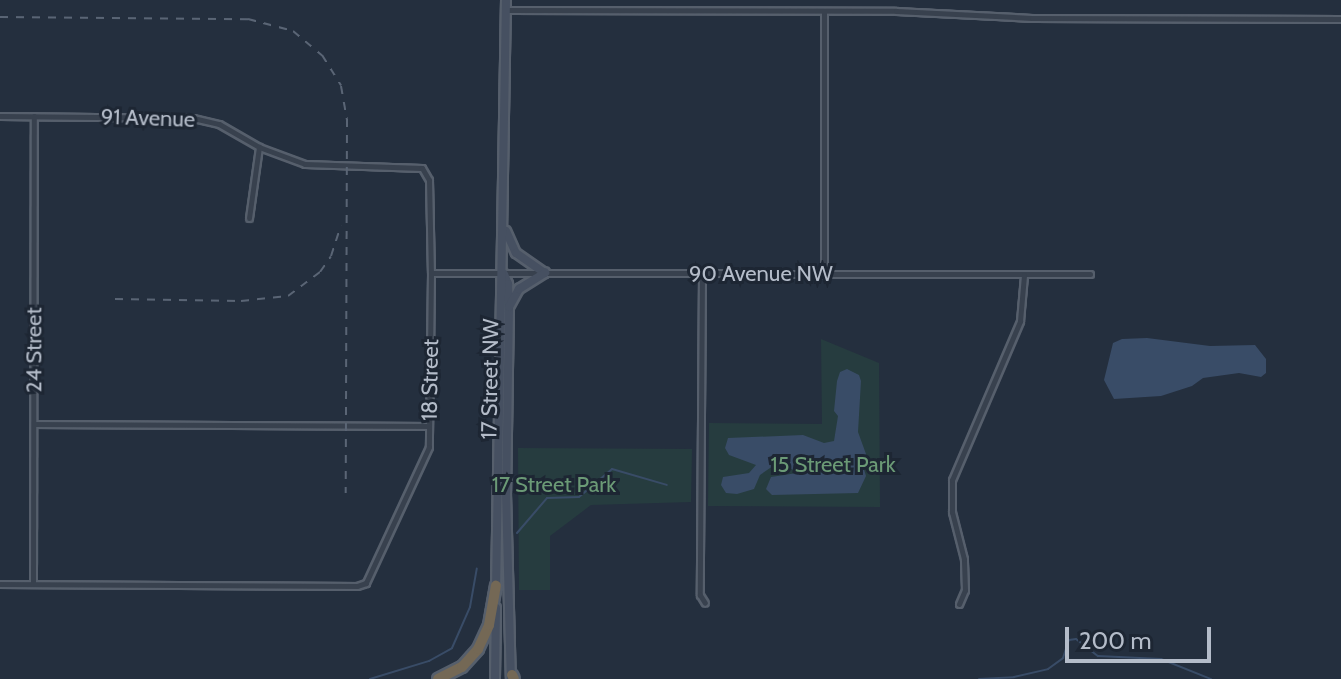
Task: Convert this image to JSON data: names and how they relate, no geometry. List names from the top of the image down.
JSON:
{
  "streets": {
    "main road": ["17 Street NW"],
    "street": [
      "91 Avenue",
      "90 Avenue NW",
      "24 Street",
      "18 Street"
    ]
  },
  "crossings": [
    ["91 Avenue", "24 Street"],
    ["91 Avenue", "18 Street"],
    ["90 Avenue NW", "17 Street NW"],
    ["90 Avenue NW", "18 Street"],
    ["24 Street", "18 Street"]
  ],
  "parks": ["15 Street Park", "17 Street Park"],
  "scale_bar": "200 m"
}
